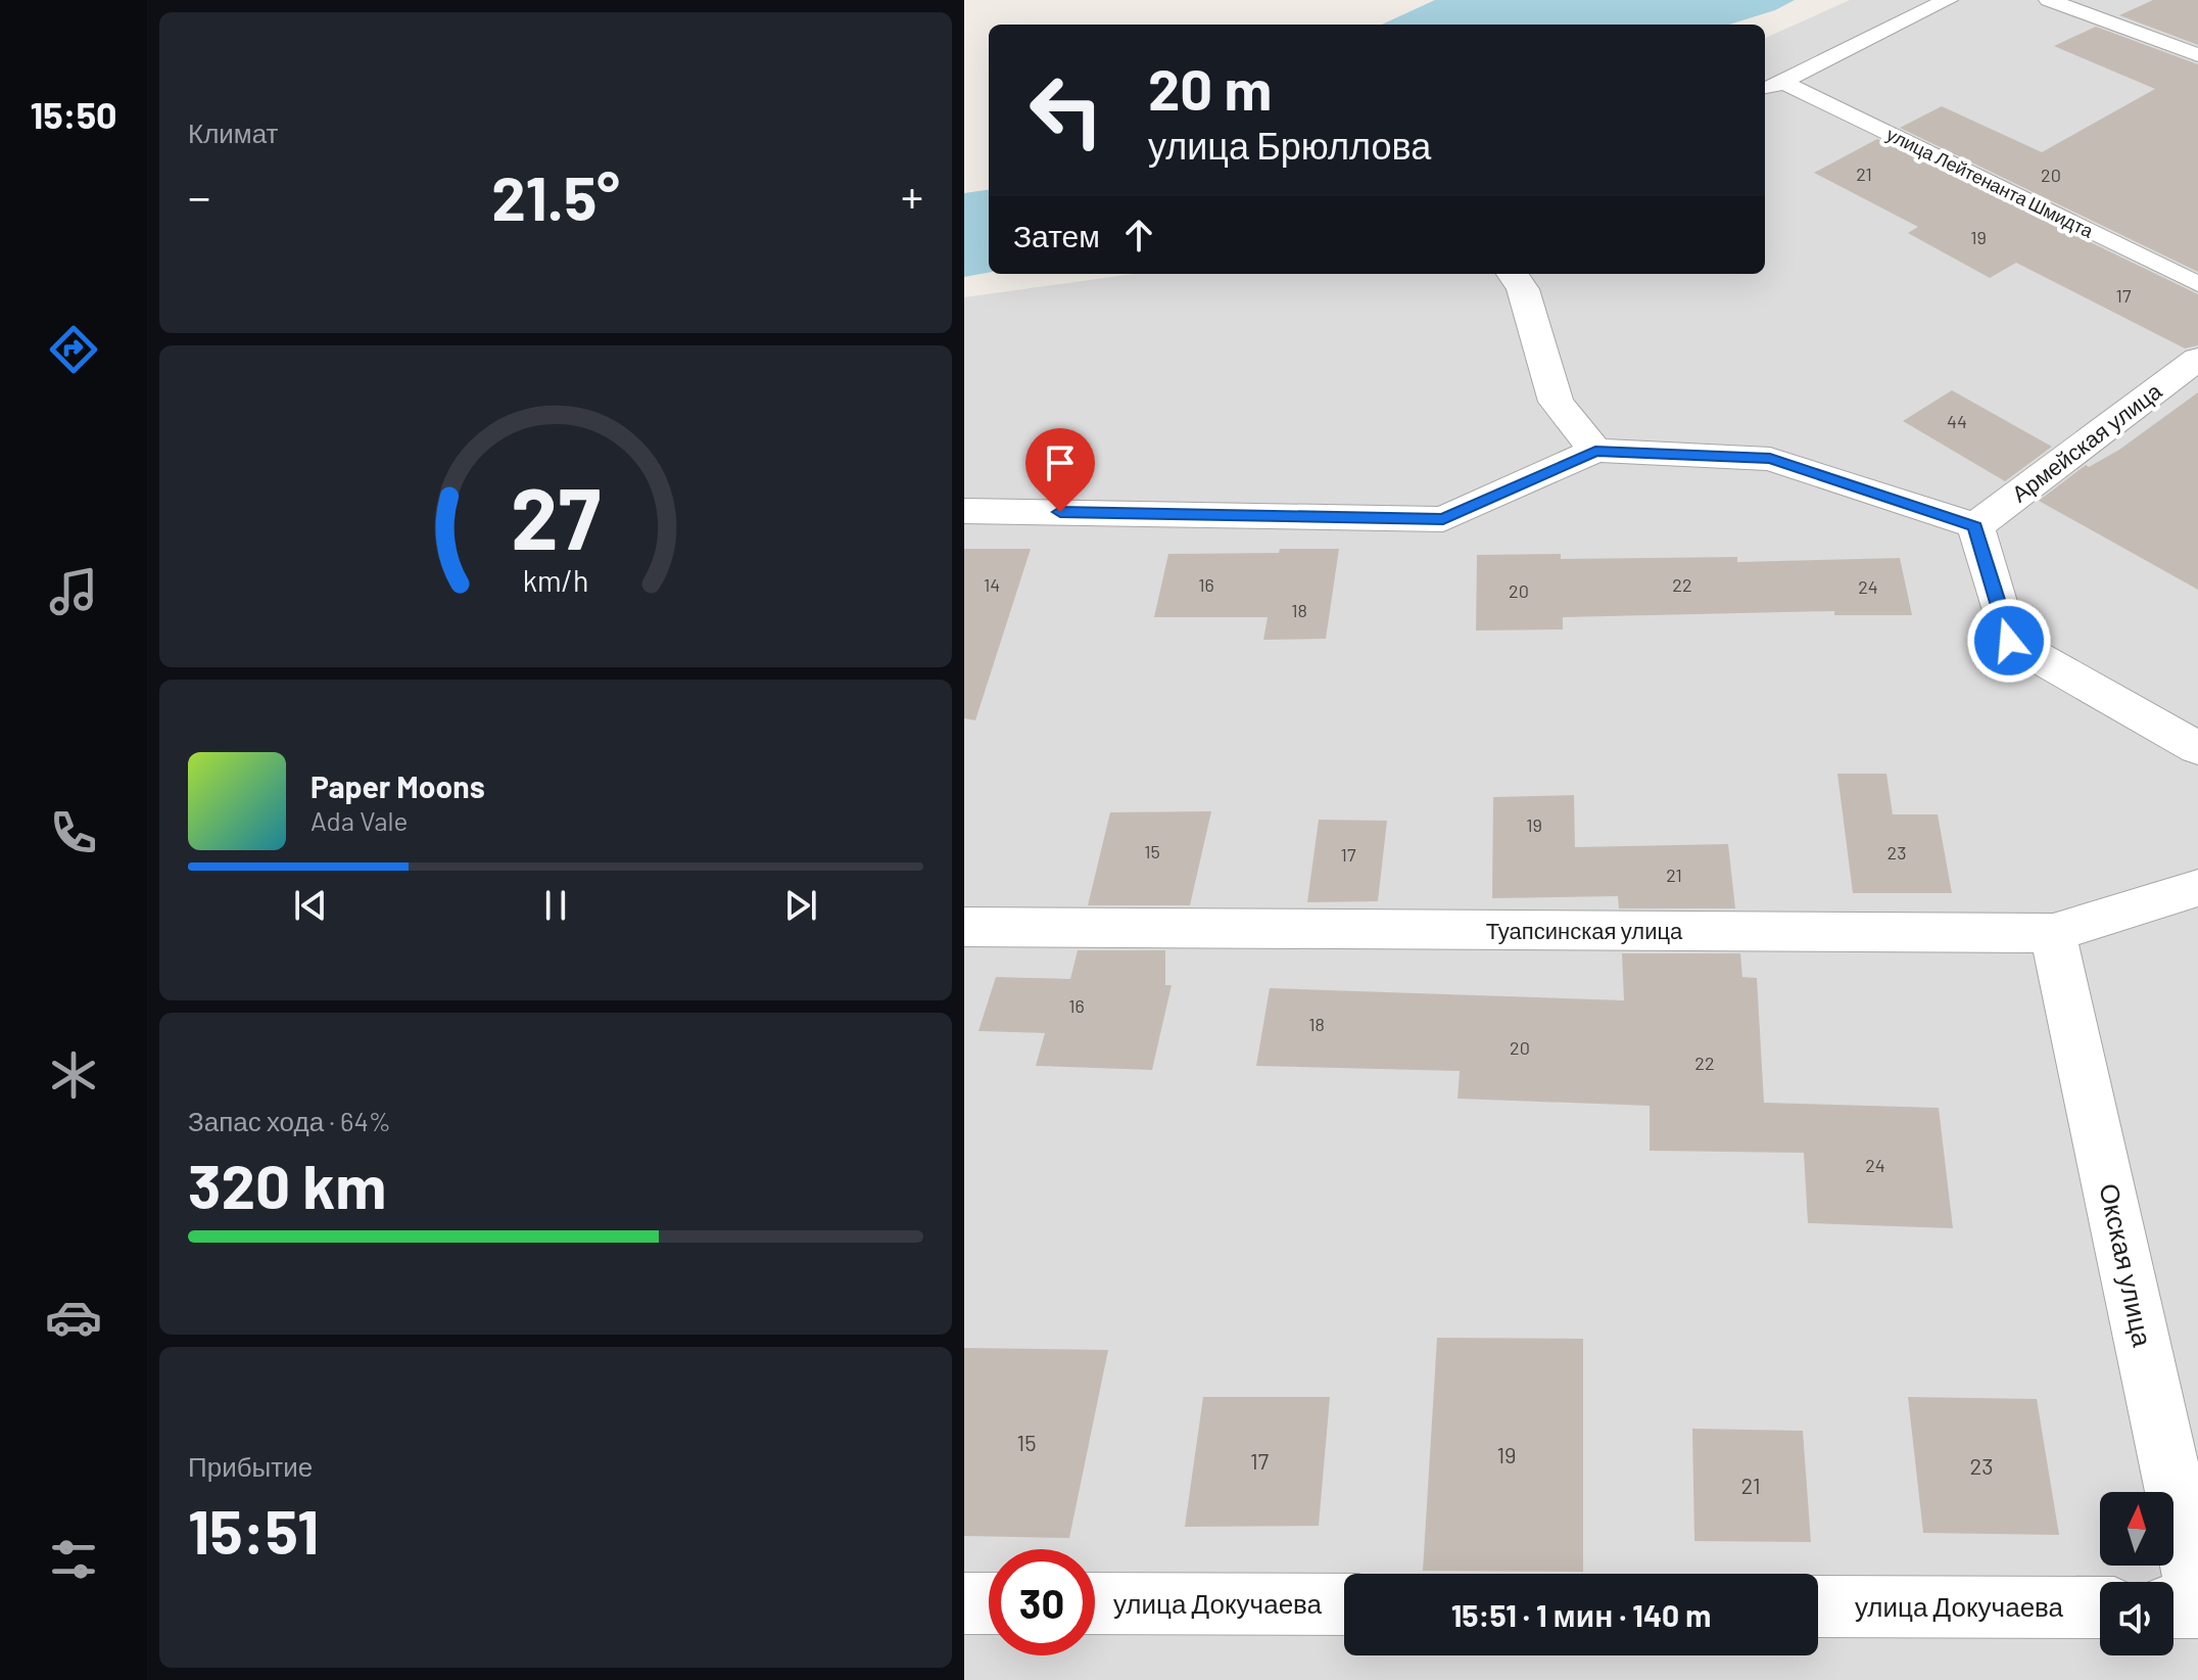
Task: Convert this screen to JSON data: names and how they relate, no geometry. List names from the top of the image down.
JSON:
{
  "streets": {
    "street": [
      "Армейская улица",
      "Туапсинская улица",
      "Окская улица",
      "улица Докучаева"
    ],
    "lane": ["улица Лейтенанта Шмидта"]
  },
  "crossings": [
    ["Туапсинская улица", "Окская улица"]
  ],
  "house_numbers": [
    "21",
    "20",
    "19",
    "17",
    "44",
    "14",
    "16",
    "22",
    "24",
    "20",
    "18",
    "19",
    "15",
    "23",
    "17",
    "21",
    "16",
    "18",
    "20",
    "22",
    "24",
    "15",
    "19",
    "17",
    "23",
    "21"
  ],
  "north": "top",
  "page": {
    "tabs": "15:50",
    "tile": [
      "Климат",
      ["Запас хода · 64%", "320 km"],
      ["Прибытие", "15:51"]
    ],
    "turn": ["20 m", "улица Брюллова"],
    "heat": ["−", "21.5°", "+"],
    "then": "Затем",
    "song": ["Paper Moons", "Ada Vale"],
    "limit": "30",
    "trip": "15:51 · 1 мин · 140 m",
    "gauge": ["27", "km/h"]
  }
}
